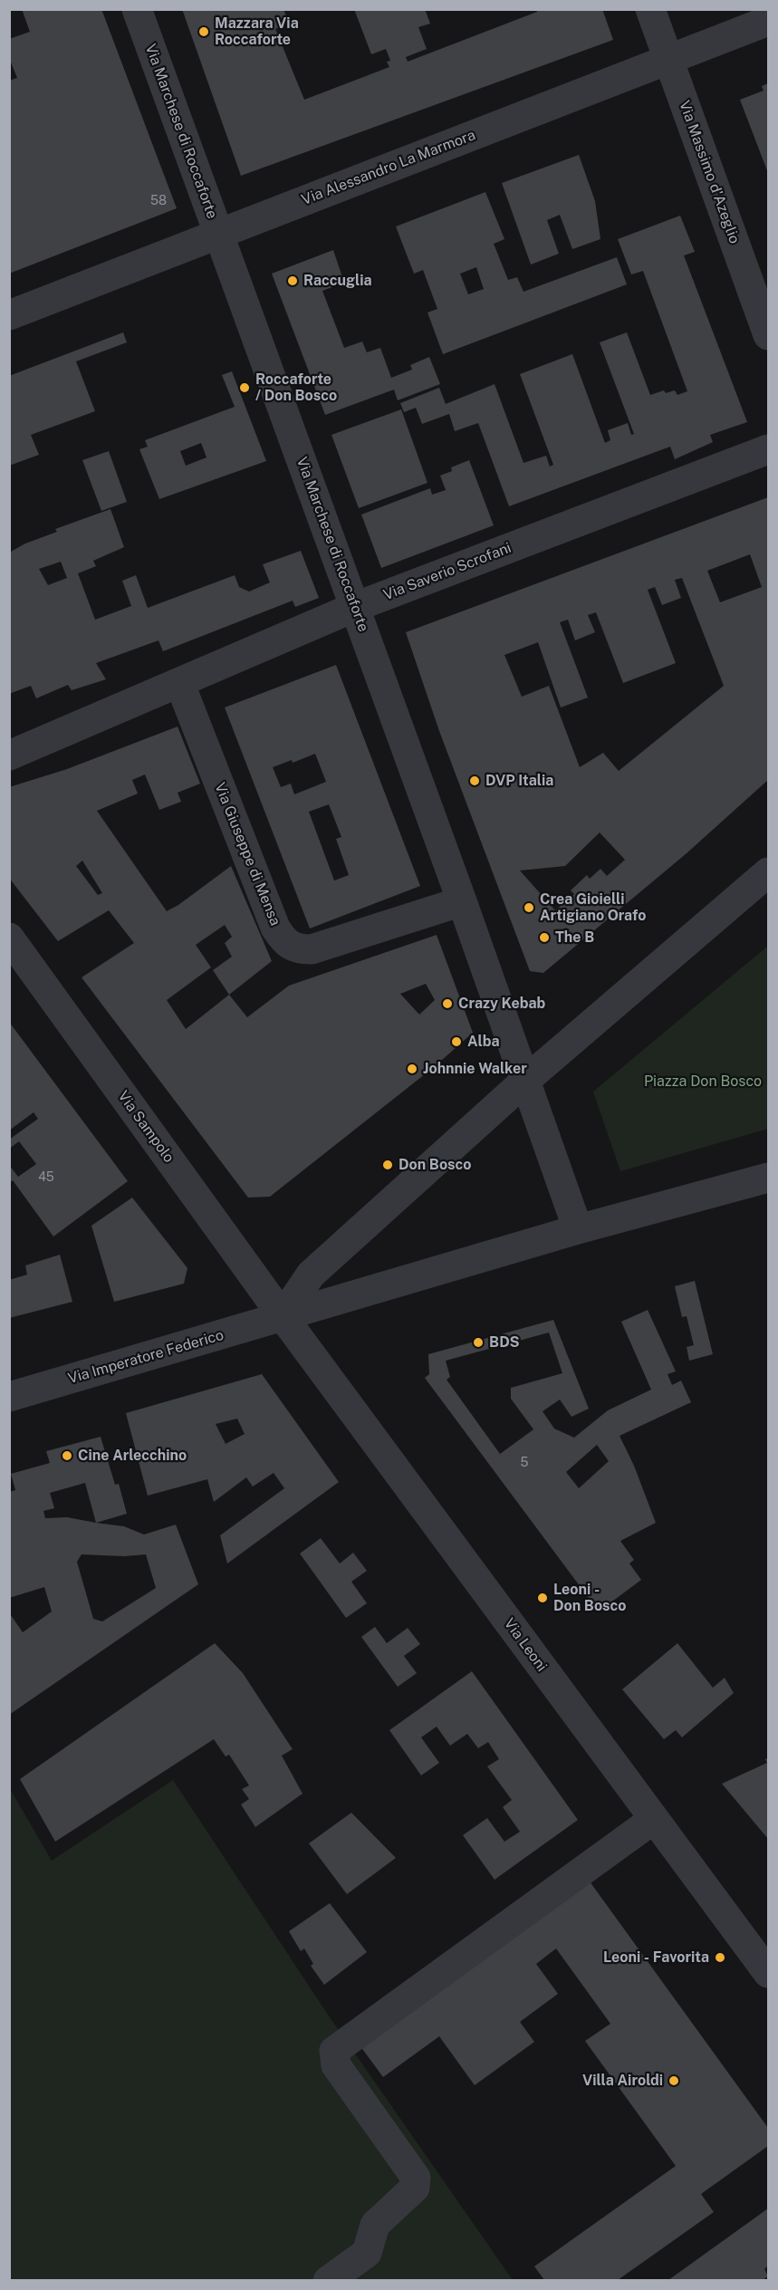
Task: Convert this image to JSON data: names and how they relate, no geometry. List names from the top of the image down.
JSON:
{
  "streets": {
    "street": [
      "Via Marchese di Roccaforte",
      "Via Alessandro La Marmora",
      "Via Massimo d'Azeglio",
      "Via Saverio Scrofani",
      "Via Giuseppe di Mensa",
      "Via Sampolo",
      "Via Imperatore Federico",
      "Via Leoni"
    ]
  },
  "crossings": [
    ["Via Marchese di Roccaforte", "Via Alessandro La Marmora"],
    ["Via Marchese di Roccaforte", "Via Saverio Scrofani"],
    ["Via Marchese di Roccaforte", "Via Giuseppe di Mensa"],
    ["Via Alessandro La Marmora", "Via Massimo d'Azeglio"],
    ["Via Saverio Scrofani", "Via Giuseppe di Mensa"],
    ["Via Sampolo", "Via Imperatore Federico"],
    ["Via Sampolo", "Via Leoni"],
    ["Via Imperatore Federico", "Via Leoni"]
  ],
  "parks": ["Piazza Don Bosco"],
  "places": [
    "Mazzara Via Roccaforte",
    "Raccuglia",
    "Roccaforte / Don Bosco",
    "DVP Italia",
    "Crea Gioielli Artigiano Orafo",
    "The B",
    "Crazy Kebab",
    "Alba",
    "Johnnie Walker",
    "Don Bosco",
    "BDS",
    "Cine Arlecchino",
    "Leoni - Don Bosco",
    "Leoni - Favorita",
    "Villa Airoldi"
  ],
  "house_numbers": ["58", "45", "5"]
}
